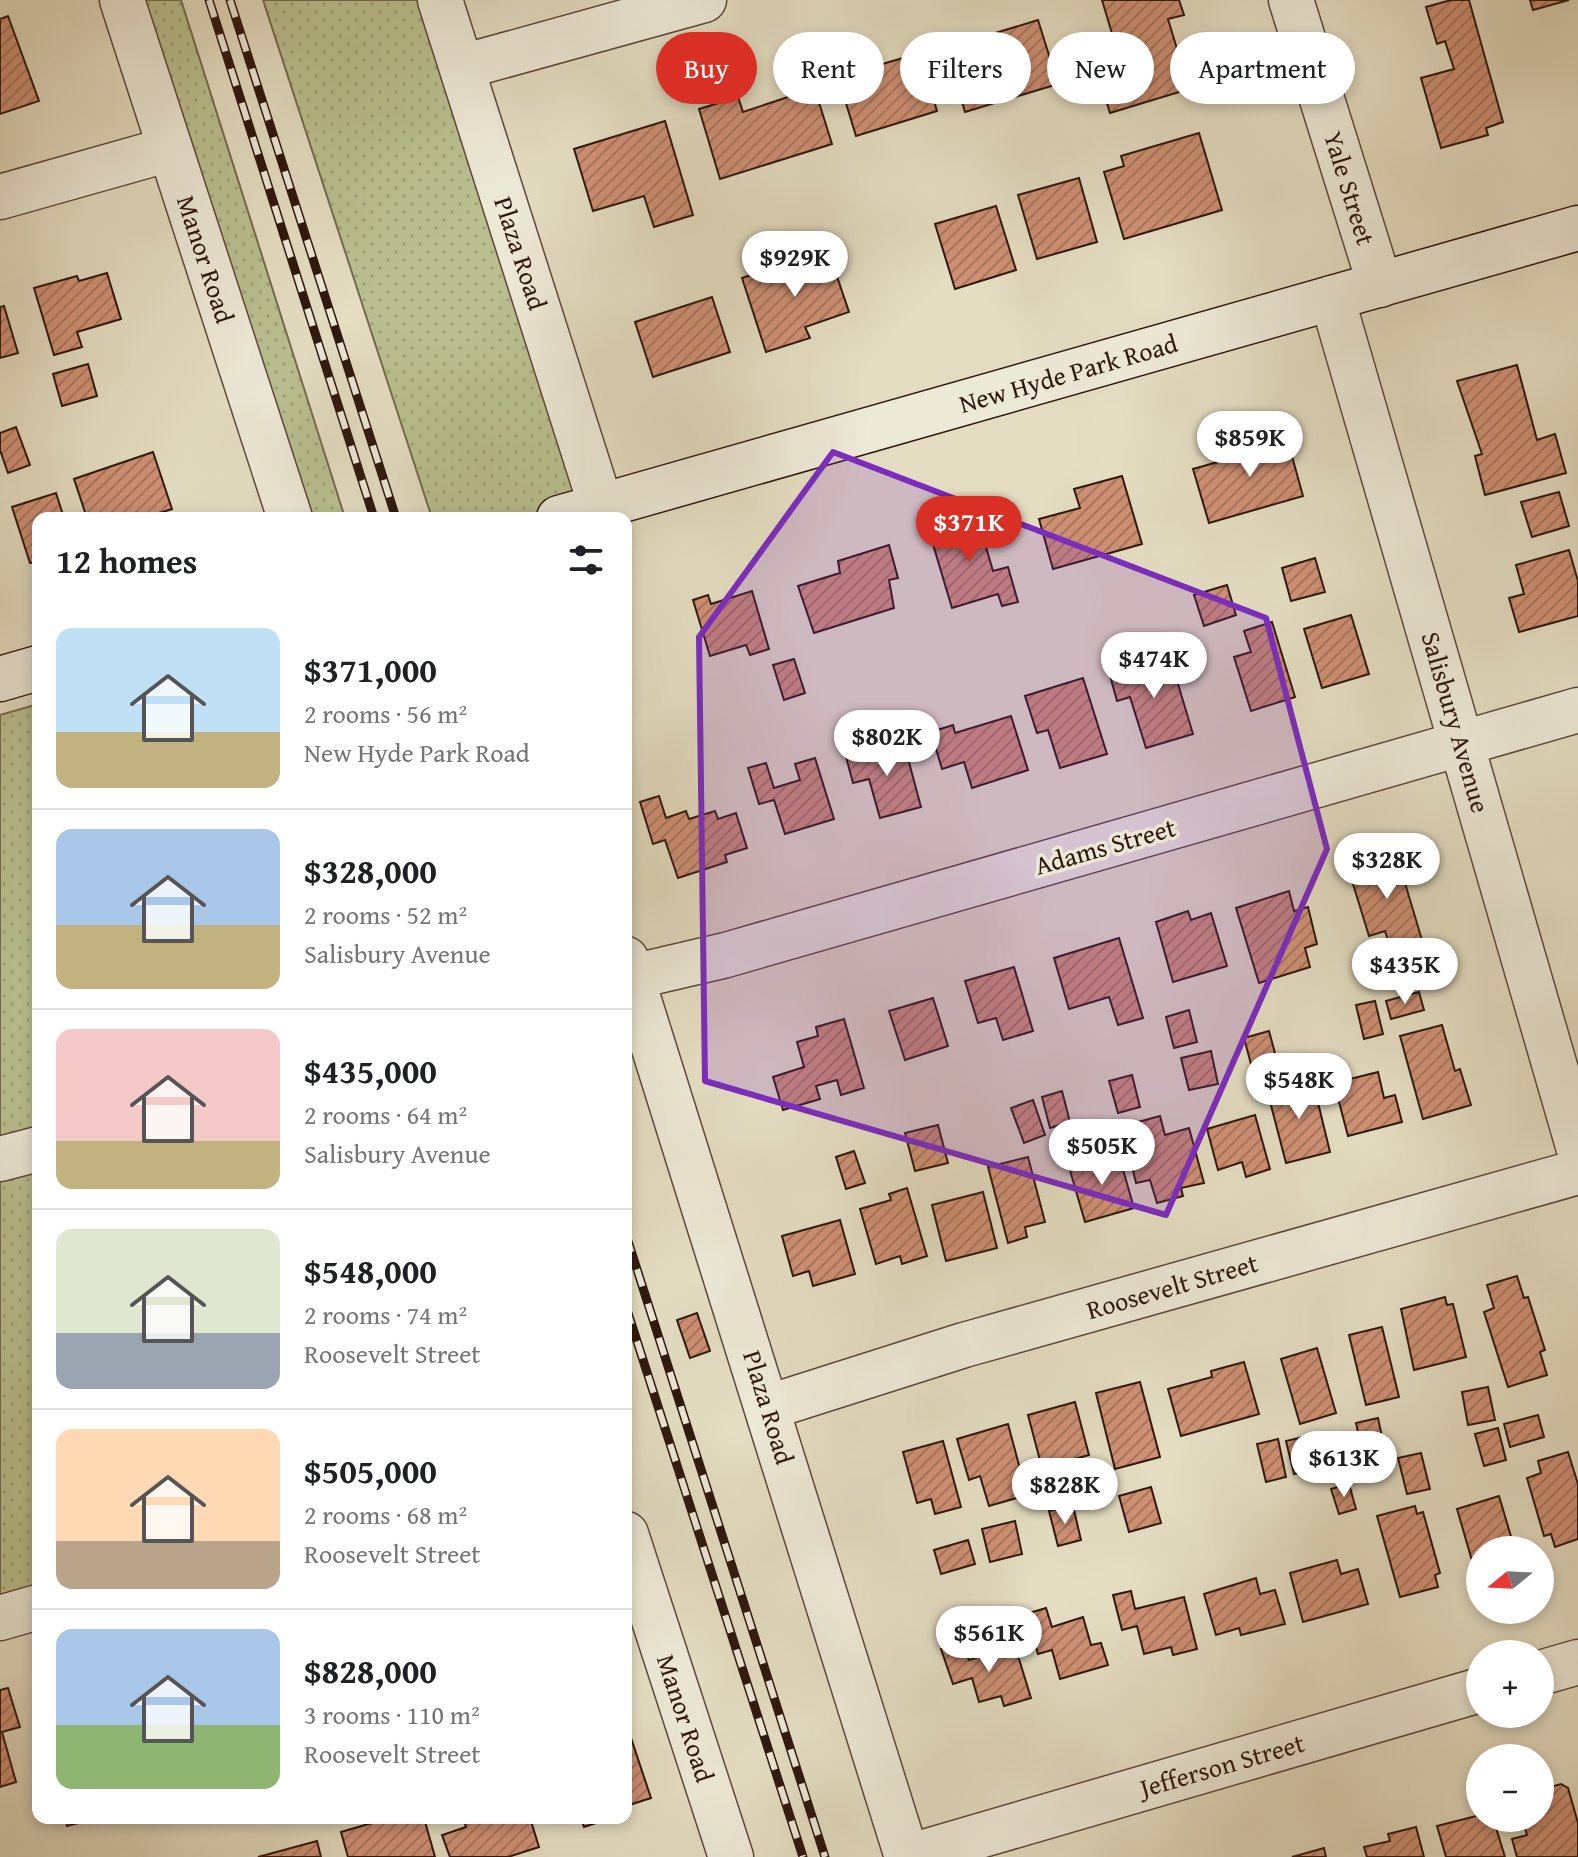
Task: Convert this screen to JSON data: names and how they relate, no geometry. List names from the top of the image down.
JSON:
{
  "streets": {
    "street": [
      "Yale Street",
      "Plaza Road",
      "Manor Road",
      "New Hyde Park Road",
      "Salisbury Avenue",
      "Adams Street",
      "Roosevelt Street",
      "Jefferson Street"
    ]
  },
  "crossings": [
    ["Yale Street", "New Hyde Park Road"],
    ["Plaza Road", "New Hyde Park Road"],
    ["Plaza Road", "Roosevelt Street"],
    ["Plaza Road", "Jefferson Street"],
    ["New Hyde Park Road", "Salisbury Avenue"],
    ["Salisbury Avenue", "Adams Street"]
  ],
  "north": "left",
  "page": {
    "chip": [
      "Buy",
      "Rent",
      "Filters",
      "New",
      "Apartment"
    ],
    "price": [
      "$929K",
      "$859K",
      "$371K",
      "$474K",
      "$802K",
      "$328K",
      "$435K",
      "$548K",
      "$505K",
      "$613K",
      "$828K",
      "$561K"
    ],
    "heading": "12 homes",
    "list": [
      {
        "name": "$371,000",
        "note": "2 rooms · 56 m² · New Hyde Park Road"
      },
      {
        "name": "$328,000",
        "note": "2 rooms · 52 m² · Salisbury Avenue"
      },
      {
        "name": "$435,000",
        "note": "2 rooms · 64 m² · Salisbury Avenue"
      },
      {
        "name": "$548,000",
        "note": "2 rooms · 74 m² · Roosevelt Street"
      },
      {
        "name": "$505,000",
        "note": "2 rooms · 68 m² · Roosevelt Street"
      },
      {
        "name": "$828,000",
        "note": "3 rooms · 110 m² · Roosevelt Street"
      }
    ],
    "map_buttons": ["+", "−"]
  }
}
